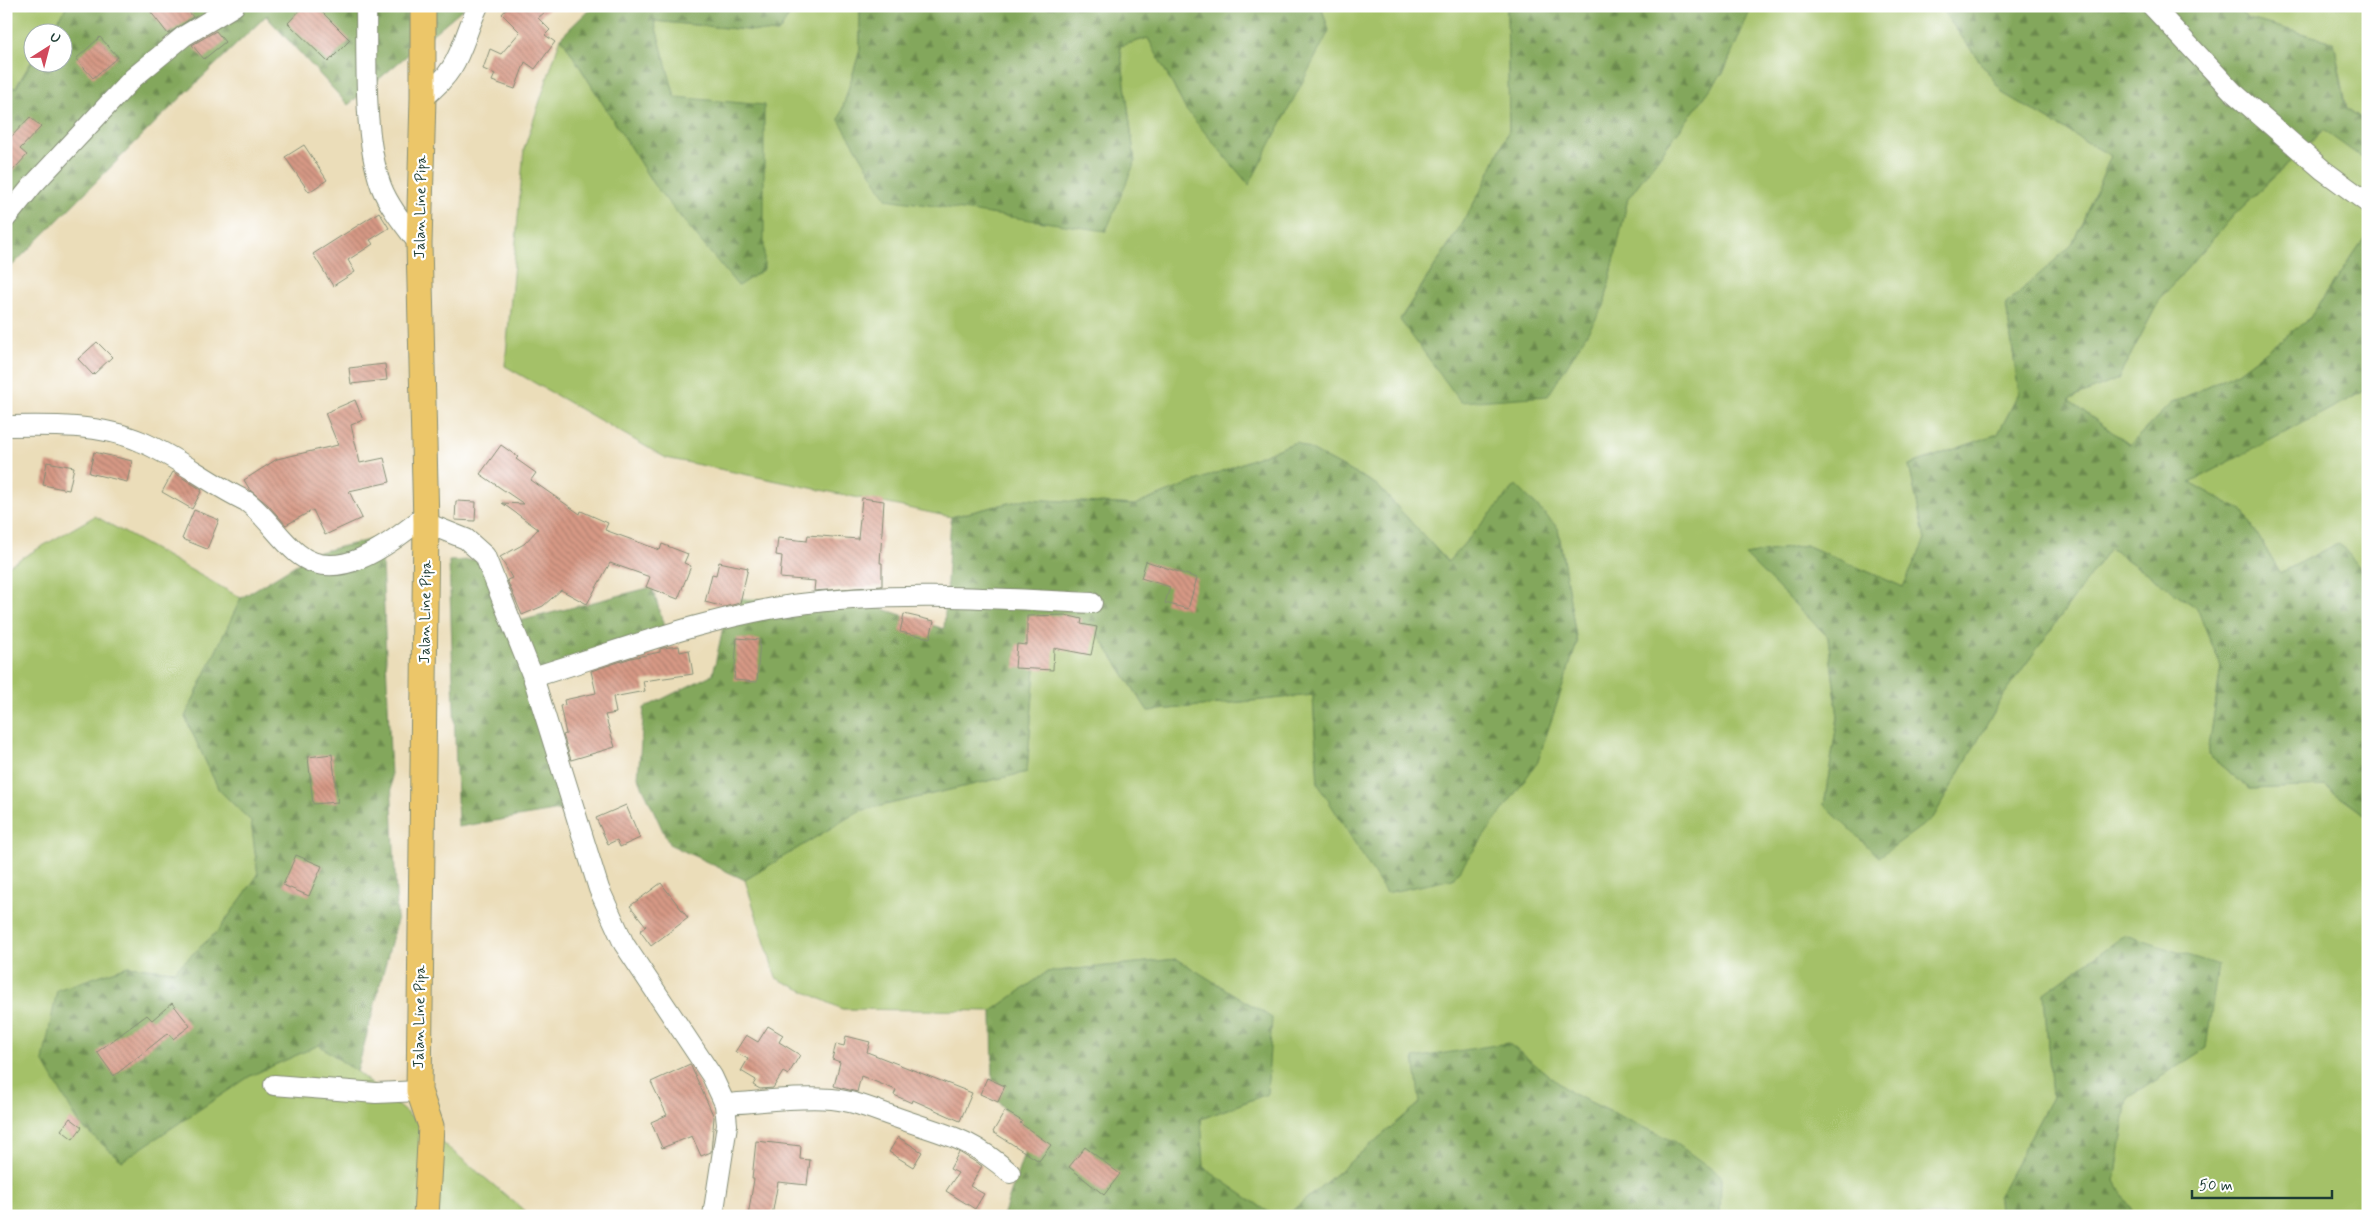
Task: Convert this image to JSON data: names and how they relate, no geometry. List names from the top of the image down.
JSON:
{
  "streets": {
    "main road": ["Jalan Line Pipa"]
  },
  "scale_bar": "50 m",
  "north": "top right"
}
